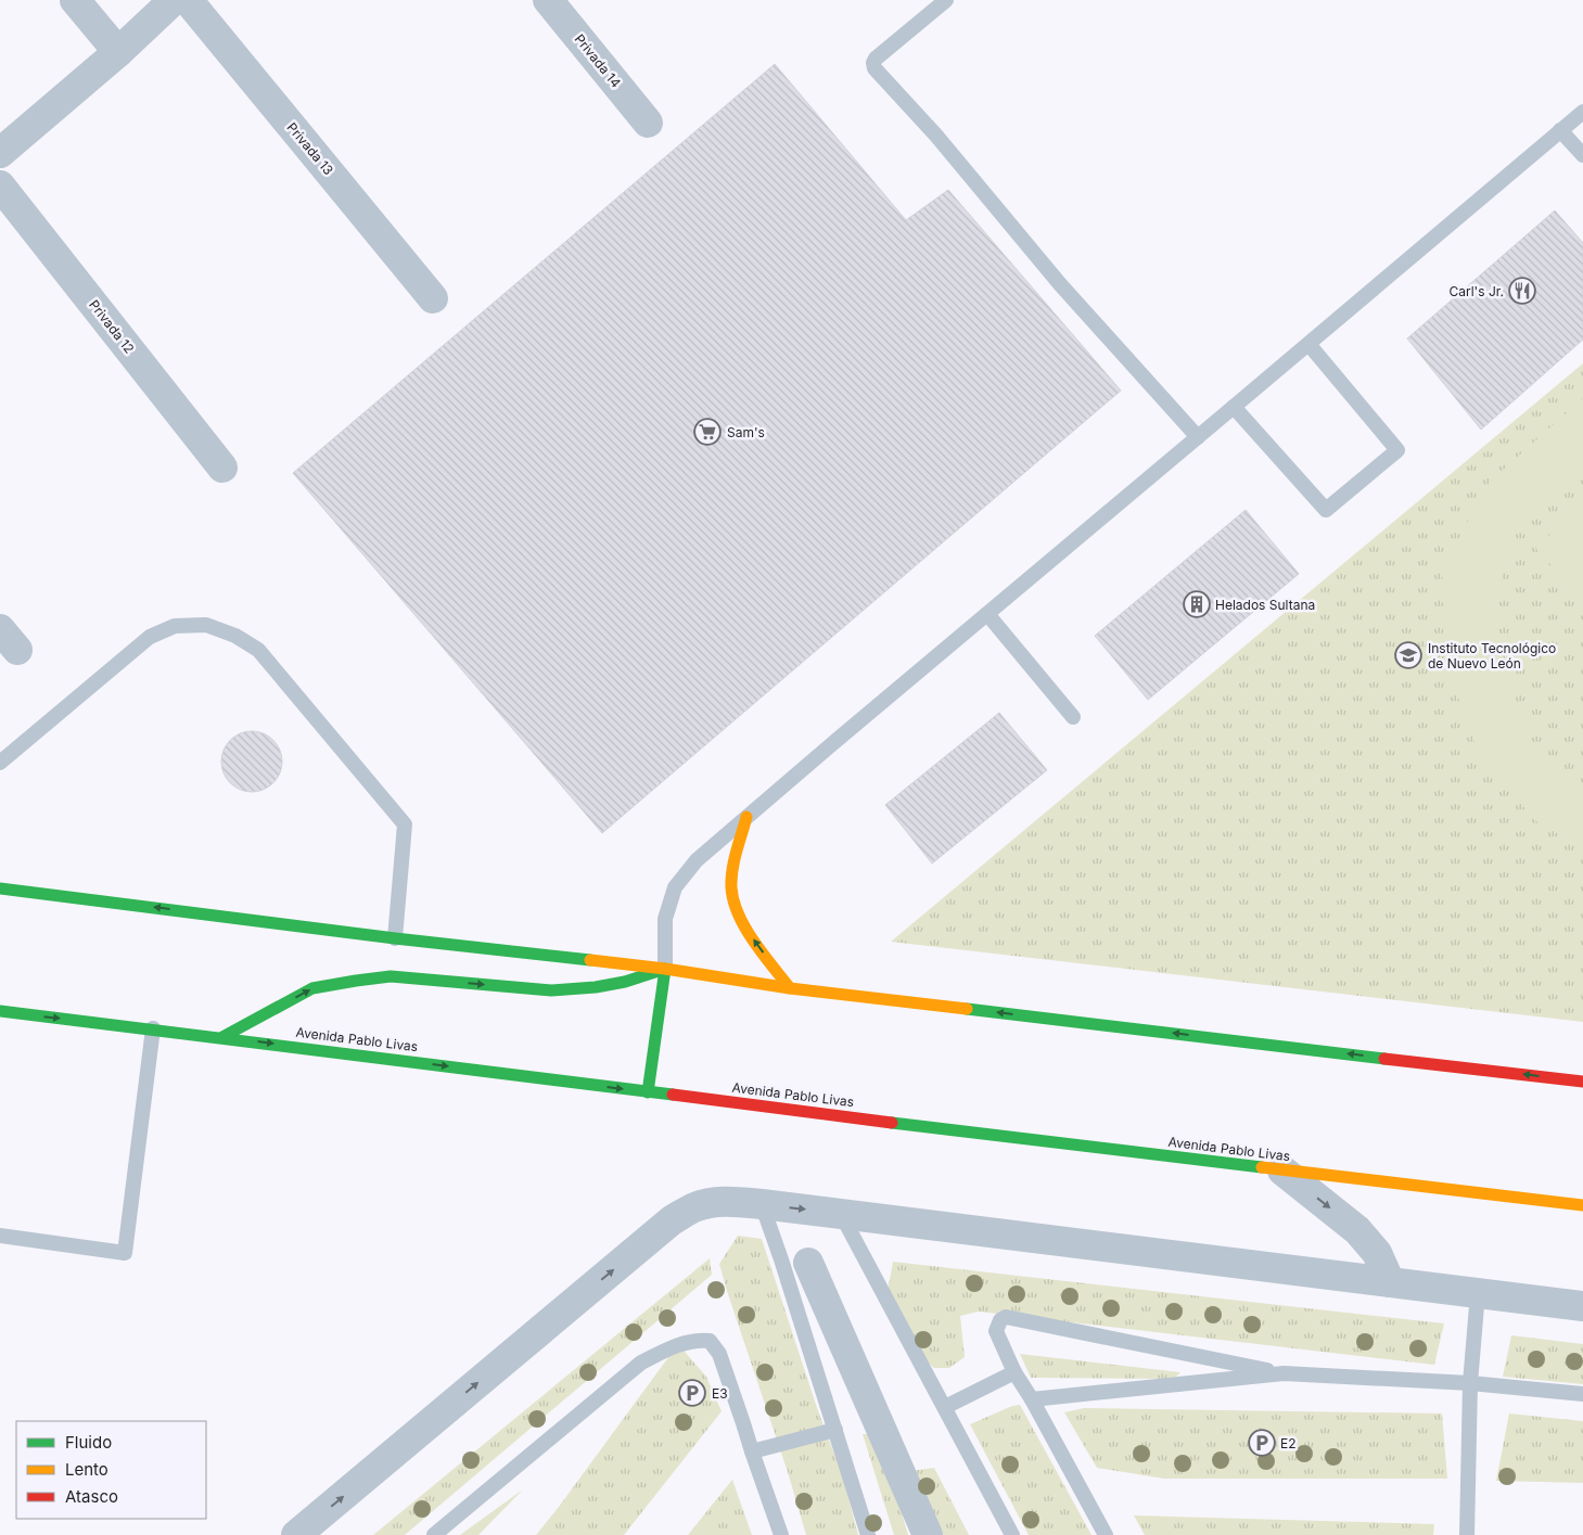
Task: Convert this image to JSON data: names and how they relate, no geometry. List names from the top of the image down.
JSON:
{
  "streets": {
    "main road": ["Avenida Pablo Livas"],
    "street": ["Privada 14", "Privada 13", "Privada 12"]
  },
  "places": {
    "restaurant": ["Carl's Jr."],
    "supermarket": ["Sam's"],
    "building": ["Helados Sultana"],
    "school or university": ["Instituto Tecnológico de Nuevo León"],
    "parking": ["E3", "E2"]
  },
  "legend": ["Fluido", "Lento", "Atasco"]
}
